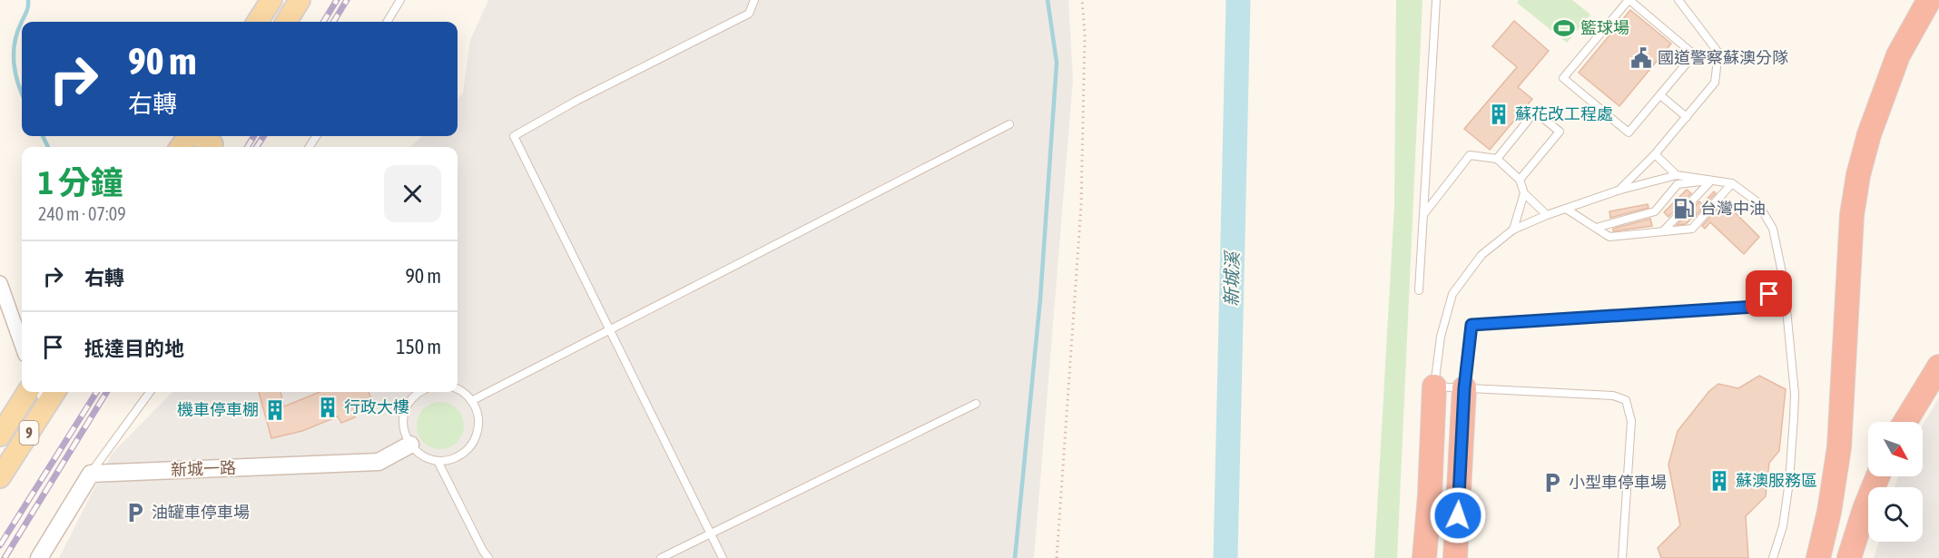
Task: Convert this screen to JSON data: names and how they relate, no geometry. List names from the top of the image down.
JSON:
{
  "streets": {
    "main road": ["9"],
    "street": ["新城一路"]
  },
  "water": ["新城溪"],
  "places": {
    "sports": ["籃球場"],
    "public building": ["國道警察蘇澳分隊"],
    "building": [
      "蘇花改工程處",
      "行政大樓",
      "機車停車棚",
      "蘇澳服務區"
    ],
    "fuel station": ["台灣中油"],
    "parking": ["小型車停車場", "油罐車停車場"]
  },
  "north": "bottom right",
  "page": {
    "turn": ["90 m", "右轉"],
    "heading": ["1 分鐘", "240 m · 07:09"],
    "list": [
      {
        "name": "右轉",
        "value": "90 m"
      },
      {
        "name": "抵達目的地",
        "value": "150 m"
      }
    ]
  }
}
